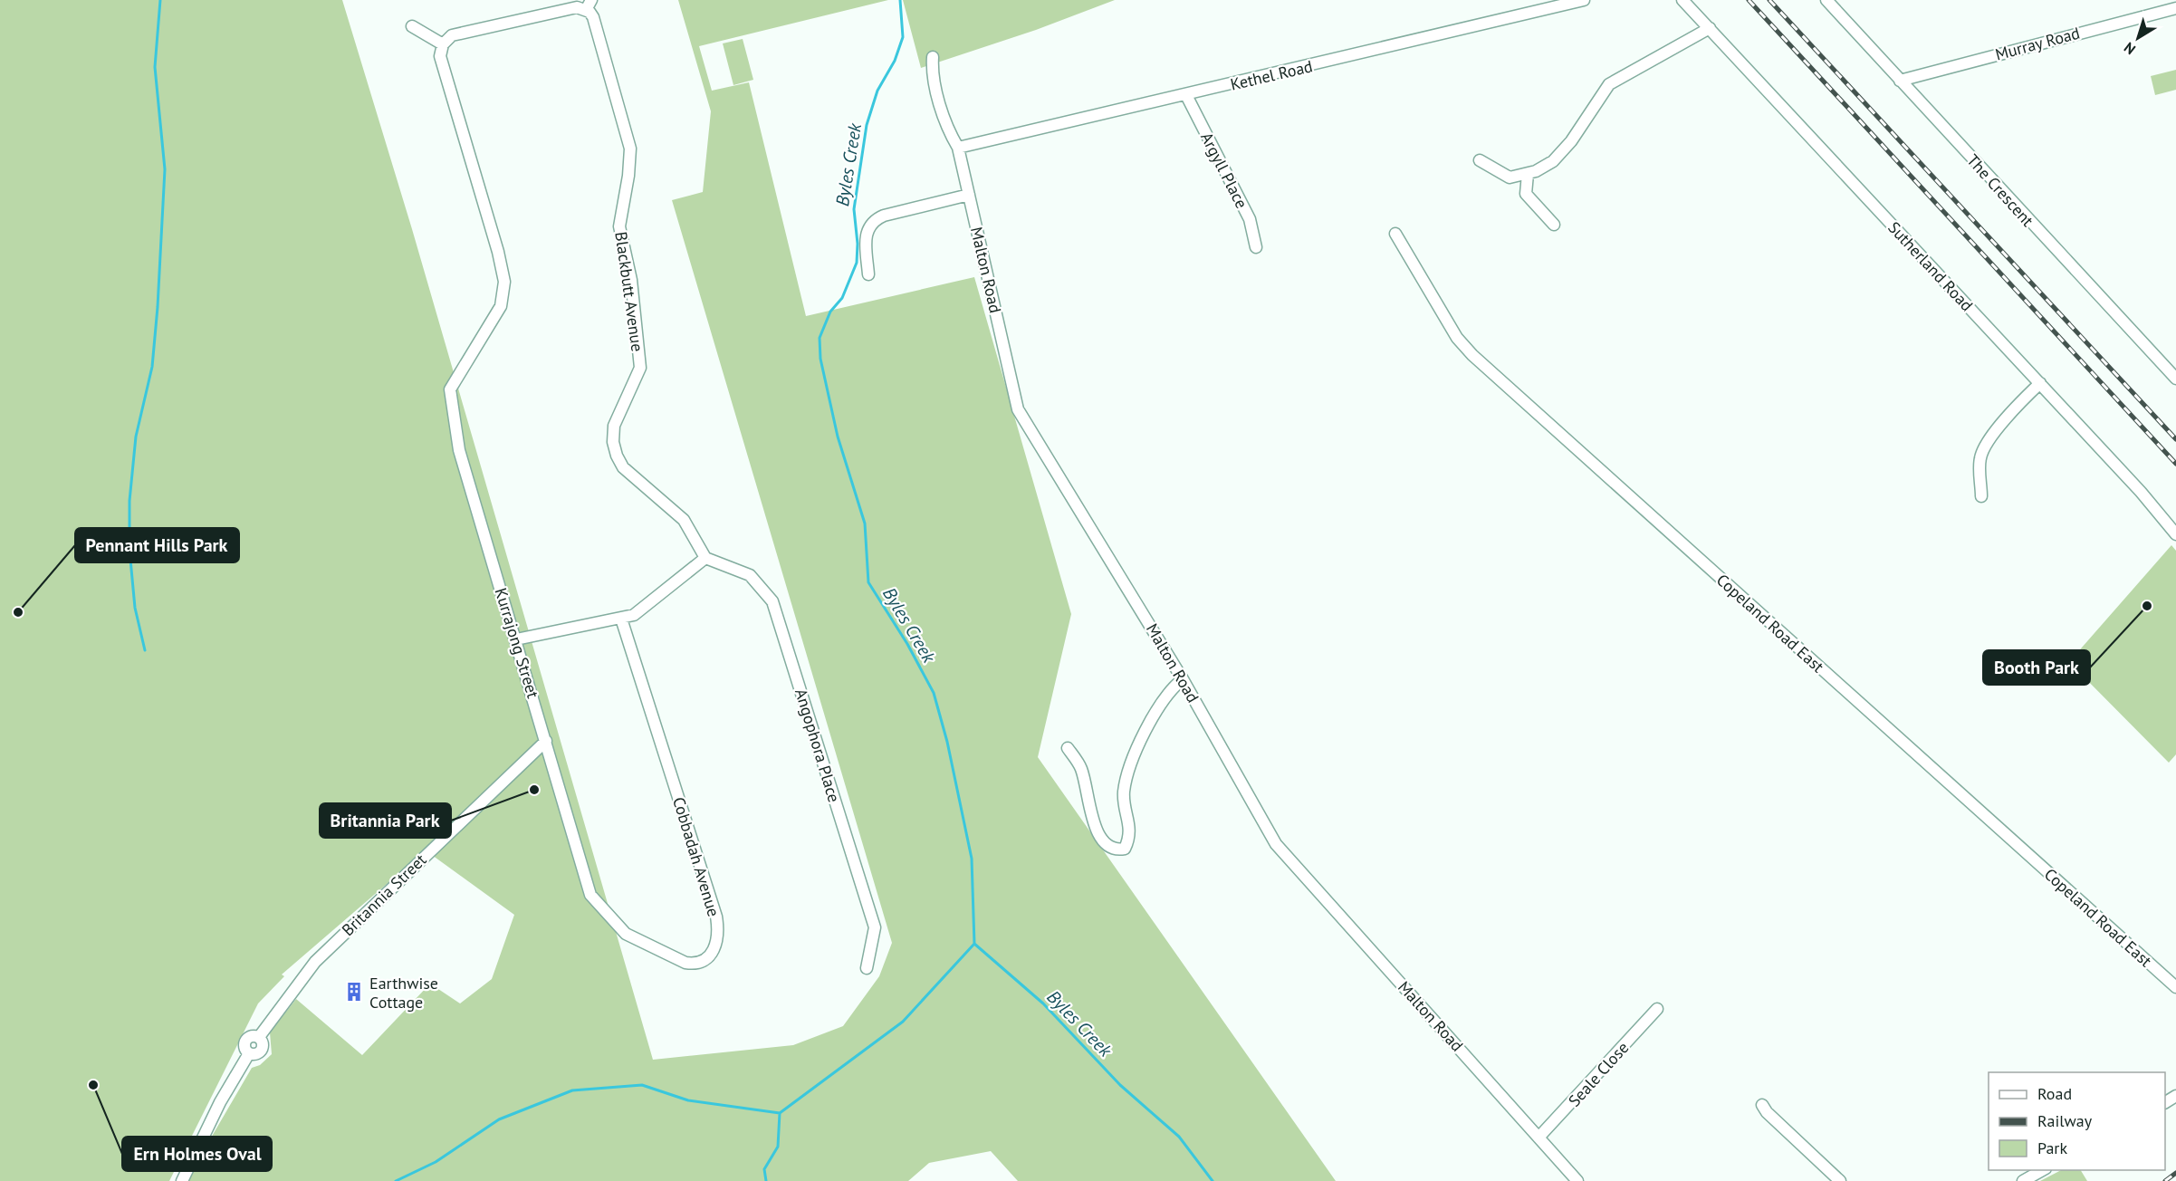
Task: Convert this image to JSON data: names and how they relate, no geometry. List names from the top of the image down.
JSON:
{
  "streets": {
    "street": [
      "Murray Road",
      "Kethel Road",
      "Argyll Place",
      "The Crescent",
      "Sutherland Road",
      "Malton Road",
      "Blackbutt Avenue",
      "Copeland Road East",
      "Kurrajong Street",
      "Angophora Place",
      "Cobbadah Avenue",
      "Britannia Street",
      "Seale Close"
    ]
  },
  "crossings": [
    ["Murray Road", "The Crescent"],
    ["Kethel Road", "Argyll Place"],
    ["Kethel Road", "Malton Road"],
    ["Malton Road", "Seale Close"],
    ["Blackbutt Avenue", "Kurrajong Street"],
    ["Blackbutt Avenue", "Angophora Place"],
    ["Kurrajong Street", "Cobbadah Avenue"],
    ["Kurrajong Street", "Britannia Street"]
  ],
  "water": ["Byles Creek"],
  "places": {
    "other": [
      "Booth Park",
      "Pennant Hills Park",
      "Britannia Park",
      "Ern Holmes Oval"
    ],
    "building": ["Earthwise Cottage"]
  },
  "legend": ["Road", "Railway", "Park"],
  "north": "bottom left"
}
